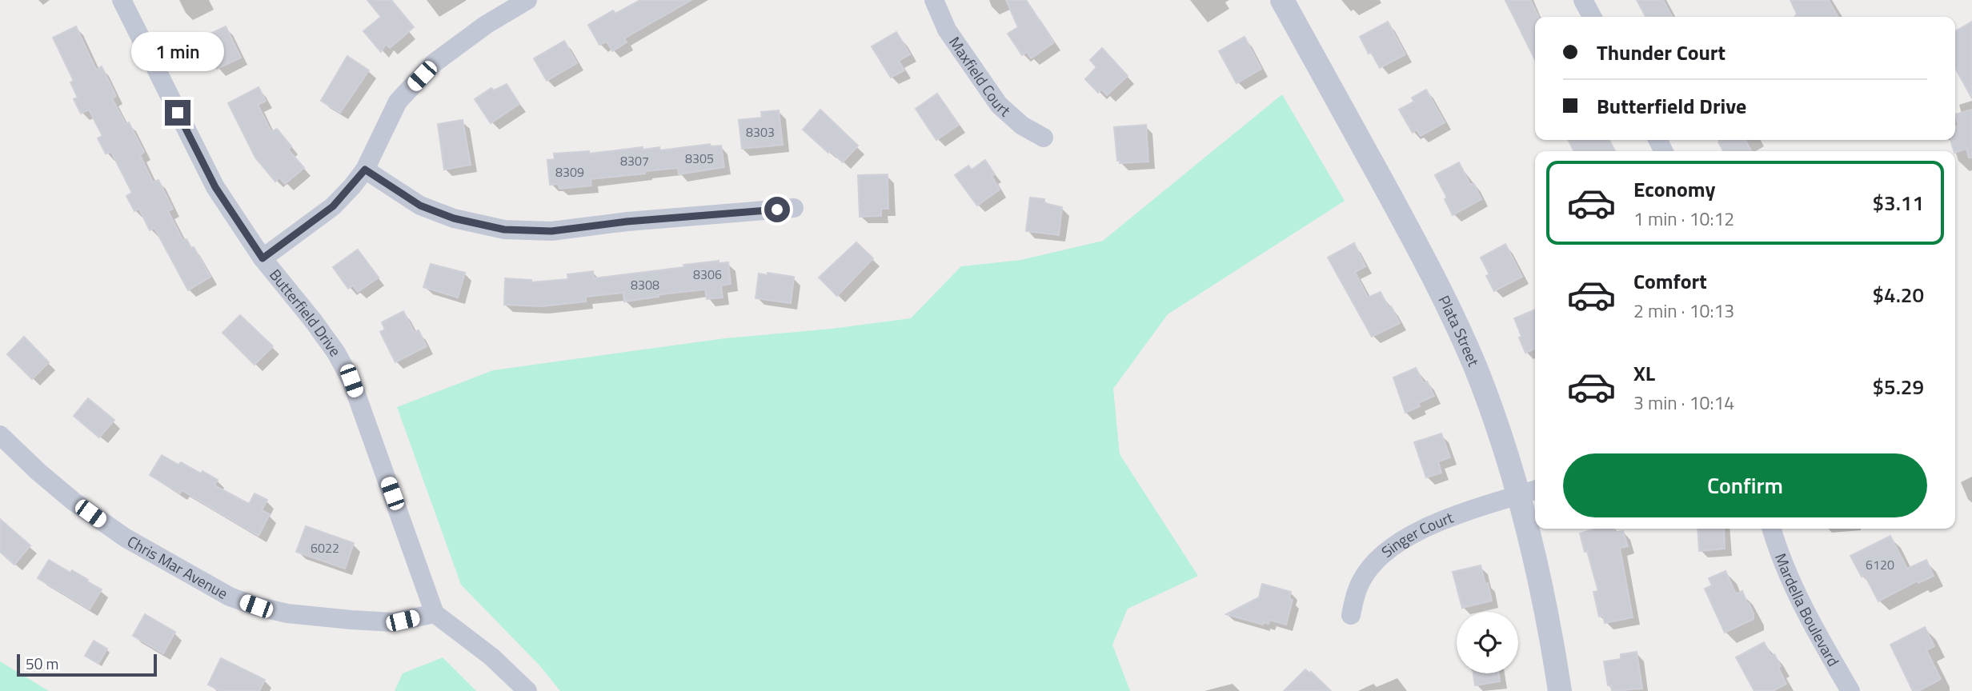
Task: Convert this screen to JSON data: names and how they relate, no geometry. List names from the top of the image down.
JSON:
{
  "streets": {
    "street": [
      "Maxfield Court",
      "Butterfield Drive",
      "Plata Street",
      "Singer Court",
      "Chris Mar Avenue",
      "Mardella Boulevard"
    ]
  },
  "crossings": [
    ["Butterfield Drive", "Chris Mar Avenue"],
    ["Plata Street", "Singer Court"]
  ],
  "house_numbers": [
    "8303",
    "8305",
    "8307",
    "8309",
    "8306",
    "8308",
    "6022",
    "6120"
  ],
  "scale_bar": "50 m",
  "page": {
    "banner": ["Thunder Court", "Butterfield Drive"],
    "bubble": "1 min",
    "list": [
      {
        "name": "Economy",
        "note": "1 min · 10:12",
        "value": "$3.11"
      },
      {
        "name": "Comfort",
        "note": "2 min · 10:13",
        "value": "$4.20"
      },
      {
        "name": "XL",
        "note": "3 min · 10:14",
        "value": "$5.29"
      }
    ],
    "buttons": "Confirm",
    "scale": "50 m"
  }
}
